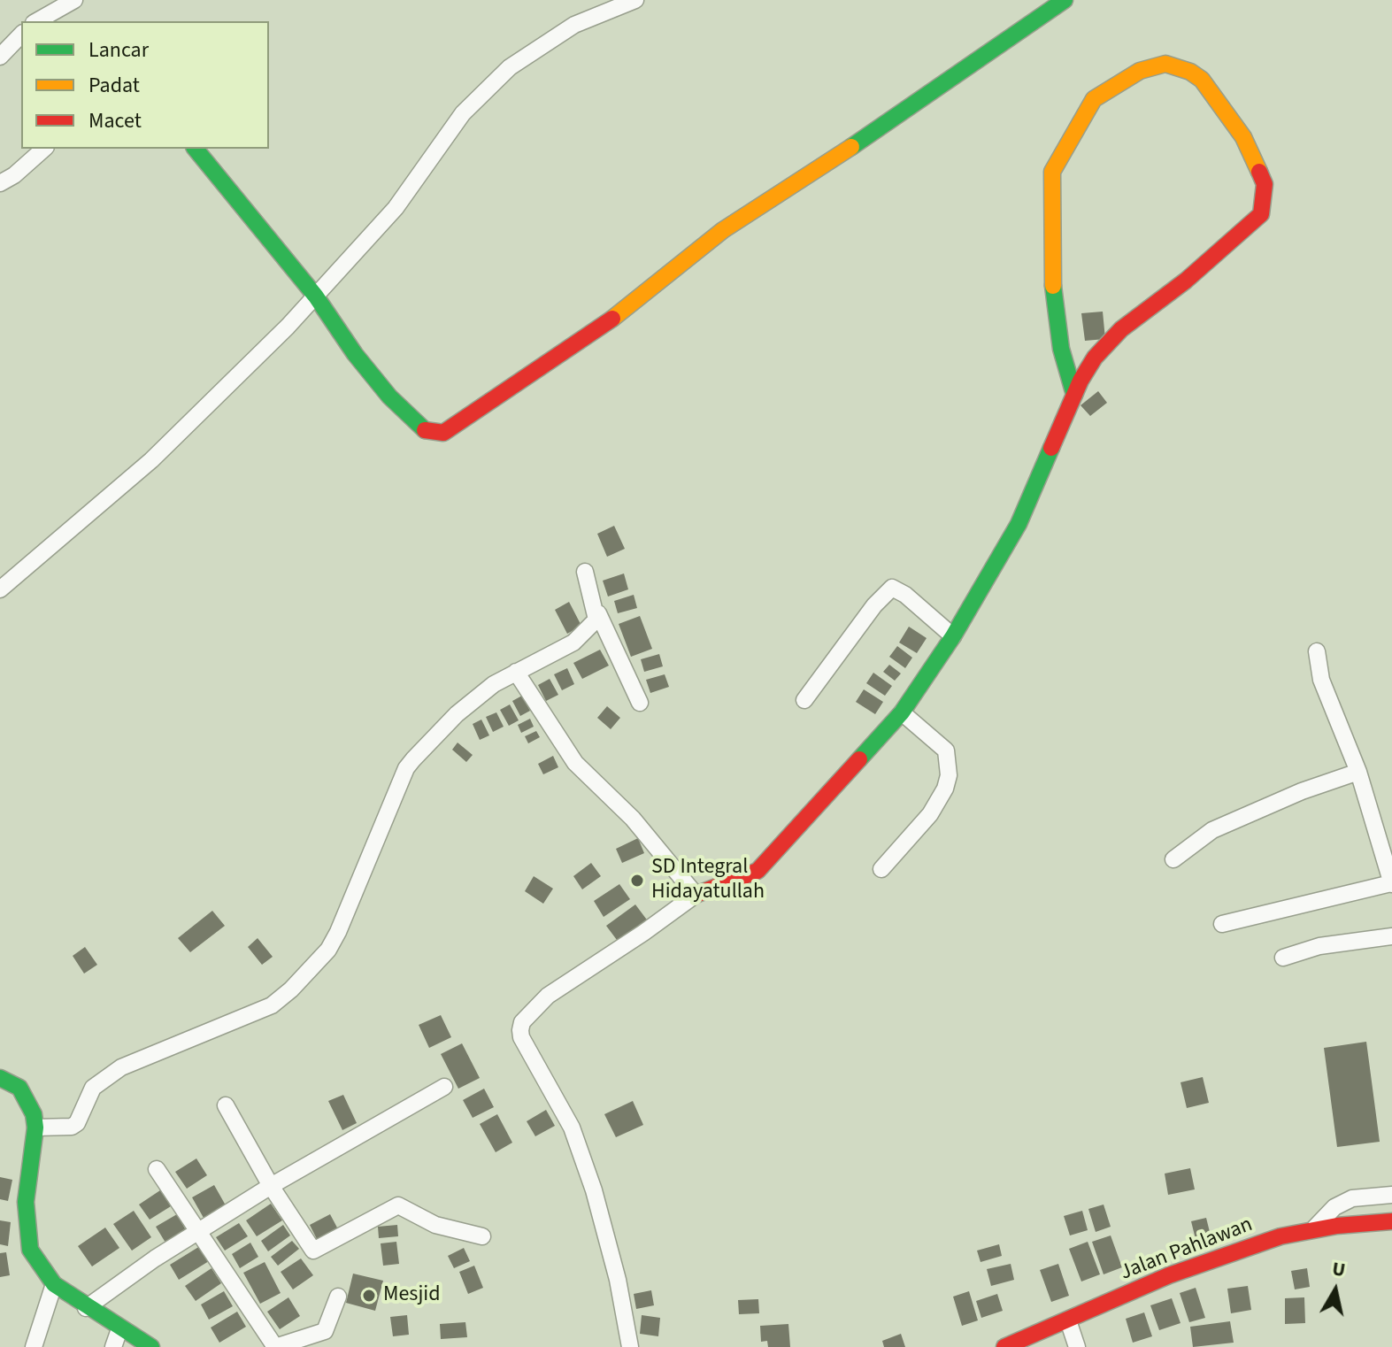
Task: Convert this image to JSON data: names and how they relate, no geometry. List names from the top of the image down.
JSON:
{
  "streets": {
    "main road": ["Jalan Pahlawan"]
  },
  "places": ["SD Integral Hidayatullah", "Mesjid"],
  "legend": ["Lancar", "Padat", "Macet"],
  "north": "top"
}
